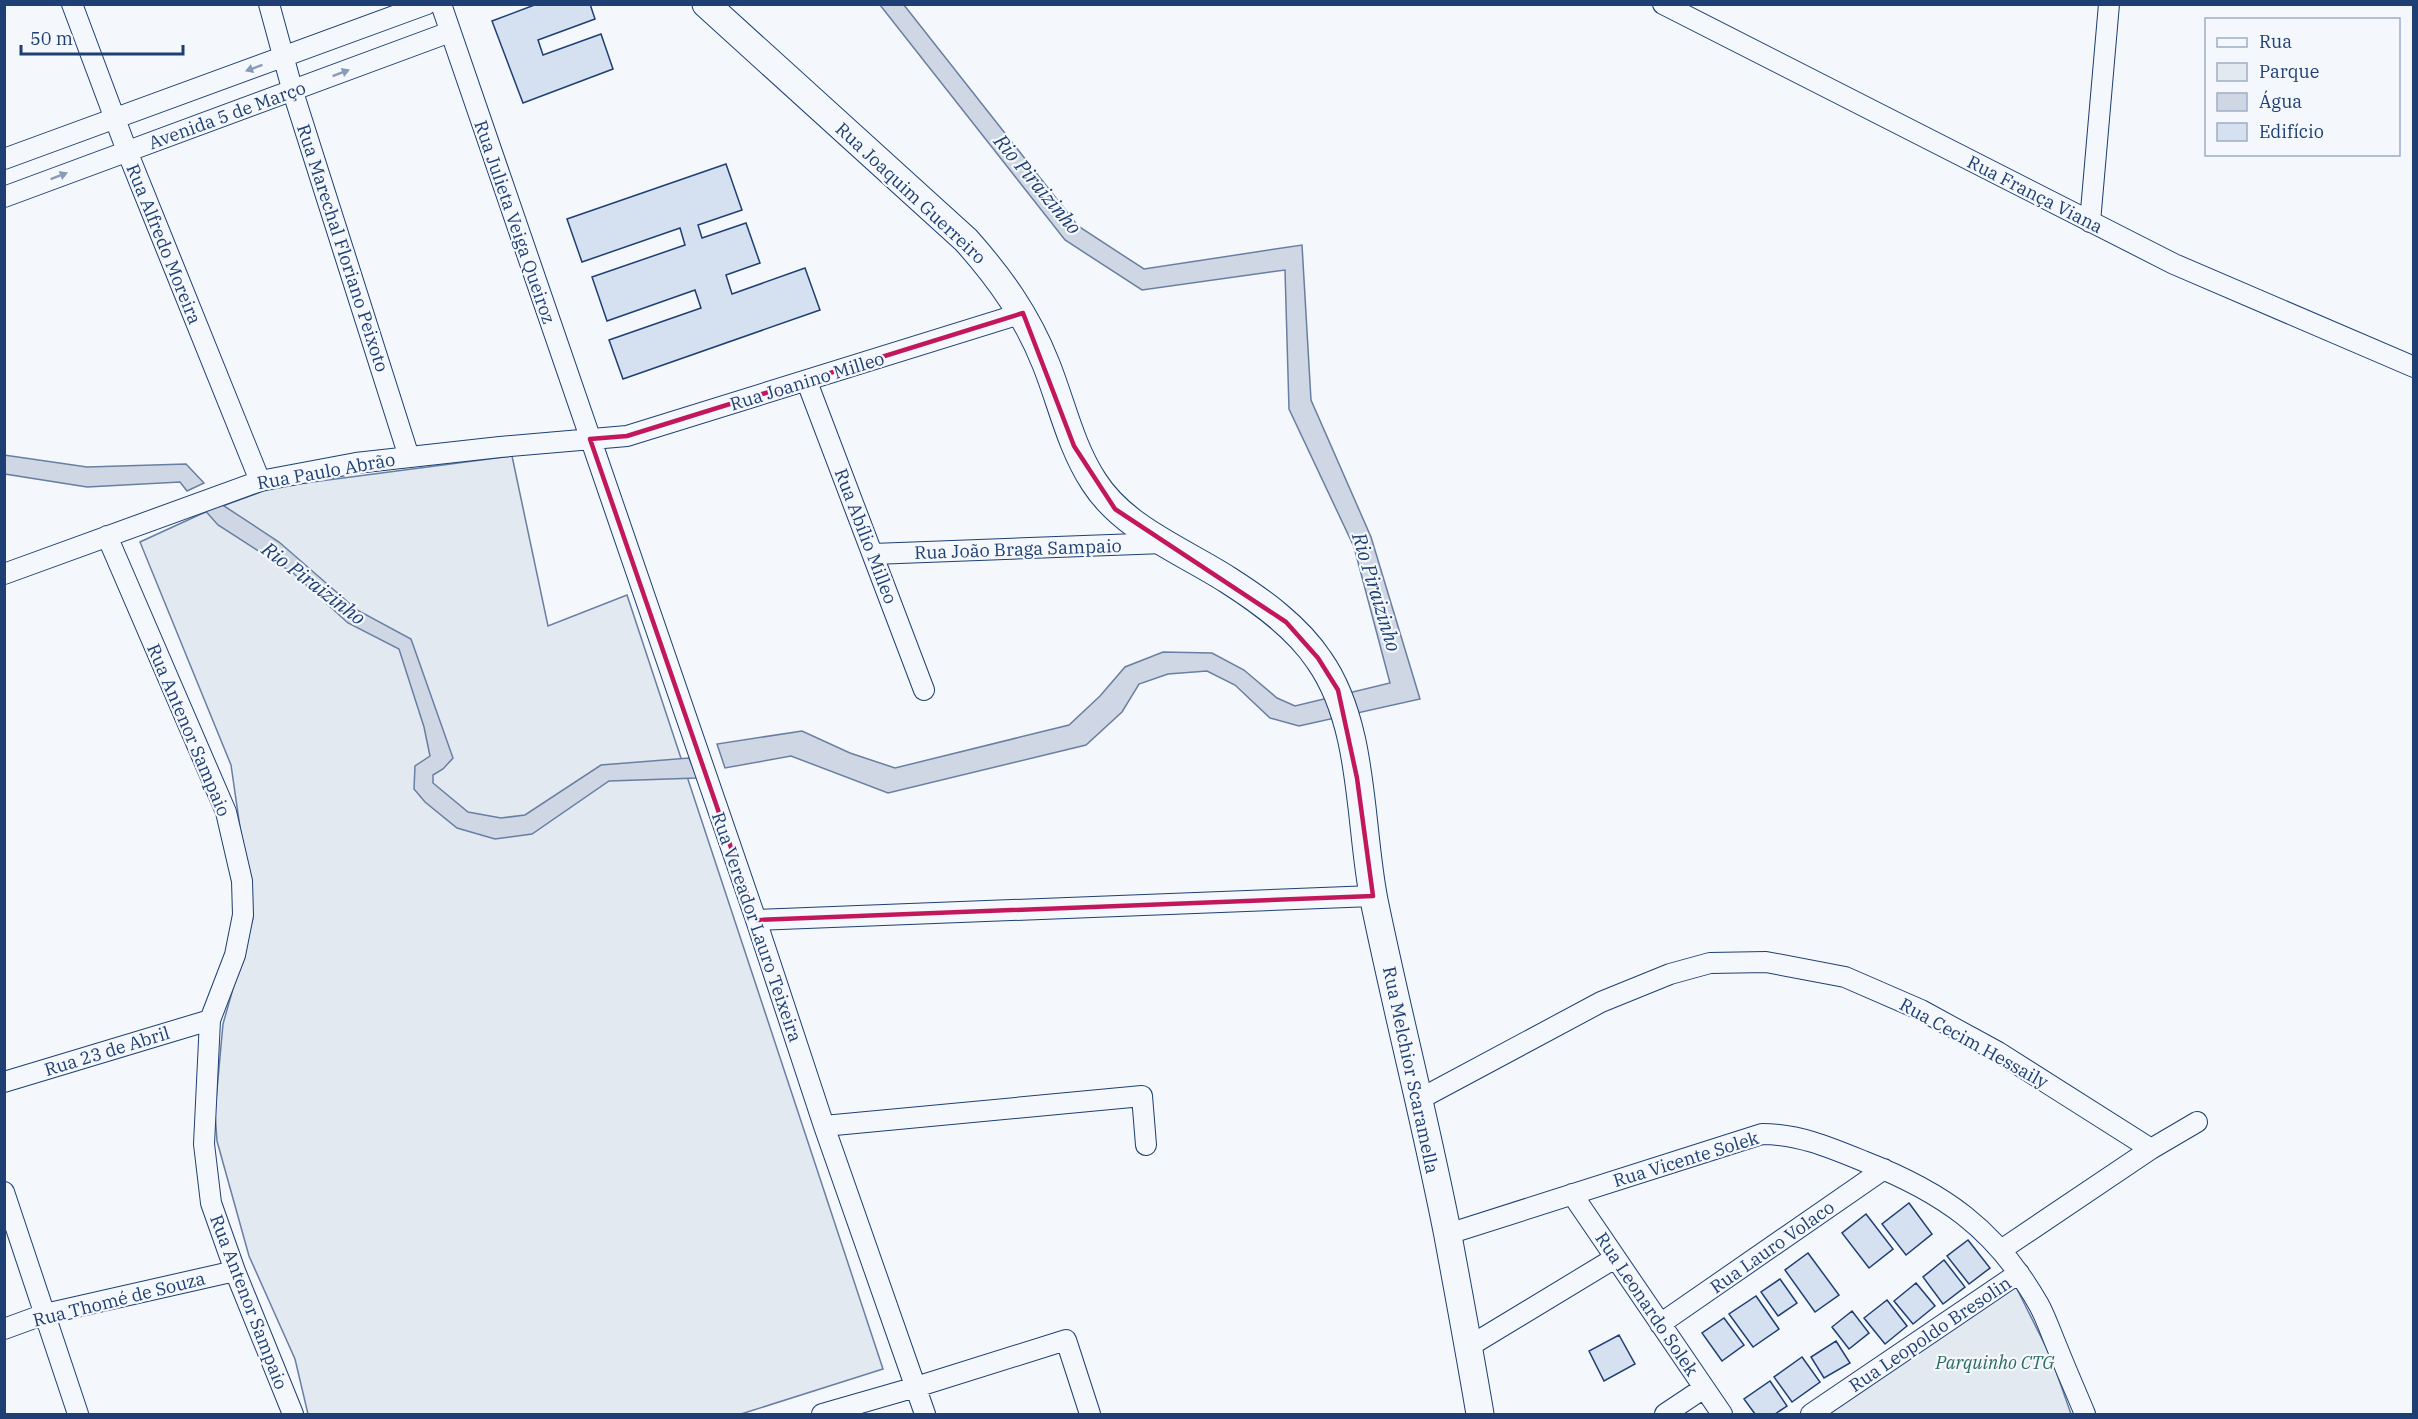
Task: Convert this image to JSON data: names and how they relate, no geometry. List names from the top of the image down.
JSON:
{
  "streets": {
    "street": [
      "Avenida 5 de Março",
      "Rua Joaquim Guerreiro",
      "Rua França Viana",
      "Rua Julieta Veiga Queiroz",
      "Rua Alfredo Moreira",
      "Rua Marechal Floriano Peixoto",
      "Rua Joanino Milleo",
      "Rua Paulo Abrão",
      "Rua Abílio Milleo",
      "Rua João Braga Sampaio",
      "Rua Antenor Sampaio",
      "Rua Vereador Lauro Teixeira",
      "Rua Cecim Hessaily",
      "Rua 23 de Abril",
      "Rua Melchior Scaramella",
      "Rua Vicente Solek",
      "Rua Lauro Volaco",
      "Rua Thomé de Souza",
      "Rua Leonardo Solek",
      "Rua Leopoldo Bresolin"
    ]
  },
  "crossings": [
    ["Avenida 5 de Março", "Rua Julieta Veiga Queiroz"],
    ["Avenida 5 de Março", "Rua Alfredo Moreira"],
    ["Avenida 5 de Março", "Rua Marechal Floriano Peixoto"],
    ["Rua Joaquim Guerreiro", "Rua Joanino Milleo"],
    ["Rua Joaquim Guerreiro", "Rua João Braga Sampaio"],
    ["Rua Joaquim Guerreiro", "Rua Melchior Scaramella"],
    ["Rua Julieta Veiga Queiroz", "Rua Joanino Milleo"],
    ["Rua Julieta Veiga Queiroz", "Rua Paulo Abrão"],
    ["Rua Julieta Veiga Queiroz", "Rua Vereador Lauro Teixeira"],
    ["Rua Alfredo Moreira", "Rua Paulo Abrão"],
    ["Rua Marechal Floriano Peixoto", "Rua Paulo Abrão"],
    ["Rua Joanino Milleo", "Rua Paulo Abrão"],
    ["Rua Joanino Milleo", "Rua Abílio Milleo"],
    ["Rua Joanino Milleo", "Rua Vereador Lauro Teixeira"],
    ["Rua Paulo Abrão", "Rua Antenor Sampaio"],
    ["Rua Paulo Abrão", "Rua Vereador Lauro Teixeira"],
    ["Rua Abílio Milleo", "Rua João Braga Sampaio"],
    ["Rua Antenor Sampaio", "Rua 23 de Abril"],
    ["Rua Antenor Sampaio", "Rua Thomé de Souza"],
    ["Rua Cecim Hessaily", "Rua Melchior Scaramella"],
    ["Rua Melchior Scaramella", "Rua Vicente Solek"],
    ["Rua Vicente Solek", "Rua Lauro Volaco"],
    ["Rua Vicente Solek", "Rua Leonardo Solek"],
    ["Rua Vicente Solek", "Rua Leopoldo Bresolin"],
    ["Rua Lauro Volaco", "Rua Leonardo Solek"]
  ],
  "water": ["Rio Piraizinho"],
  "parks": ["Parquinho CTG"],
  "legend": [
    "Rua",
    "Parque",
    "Água",
    "Edifício"
  ],
  "scale_bar": "50 m"
}
